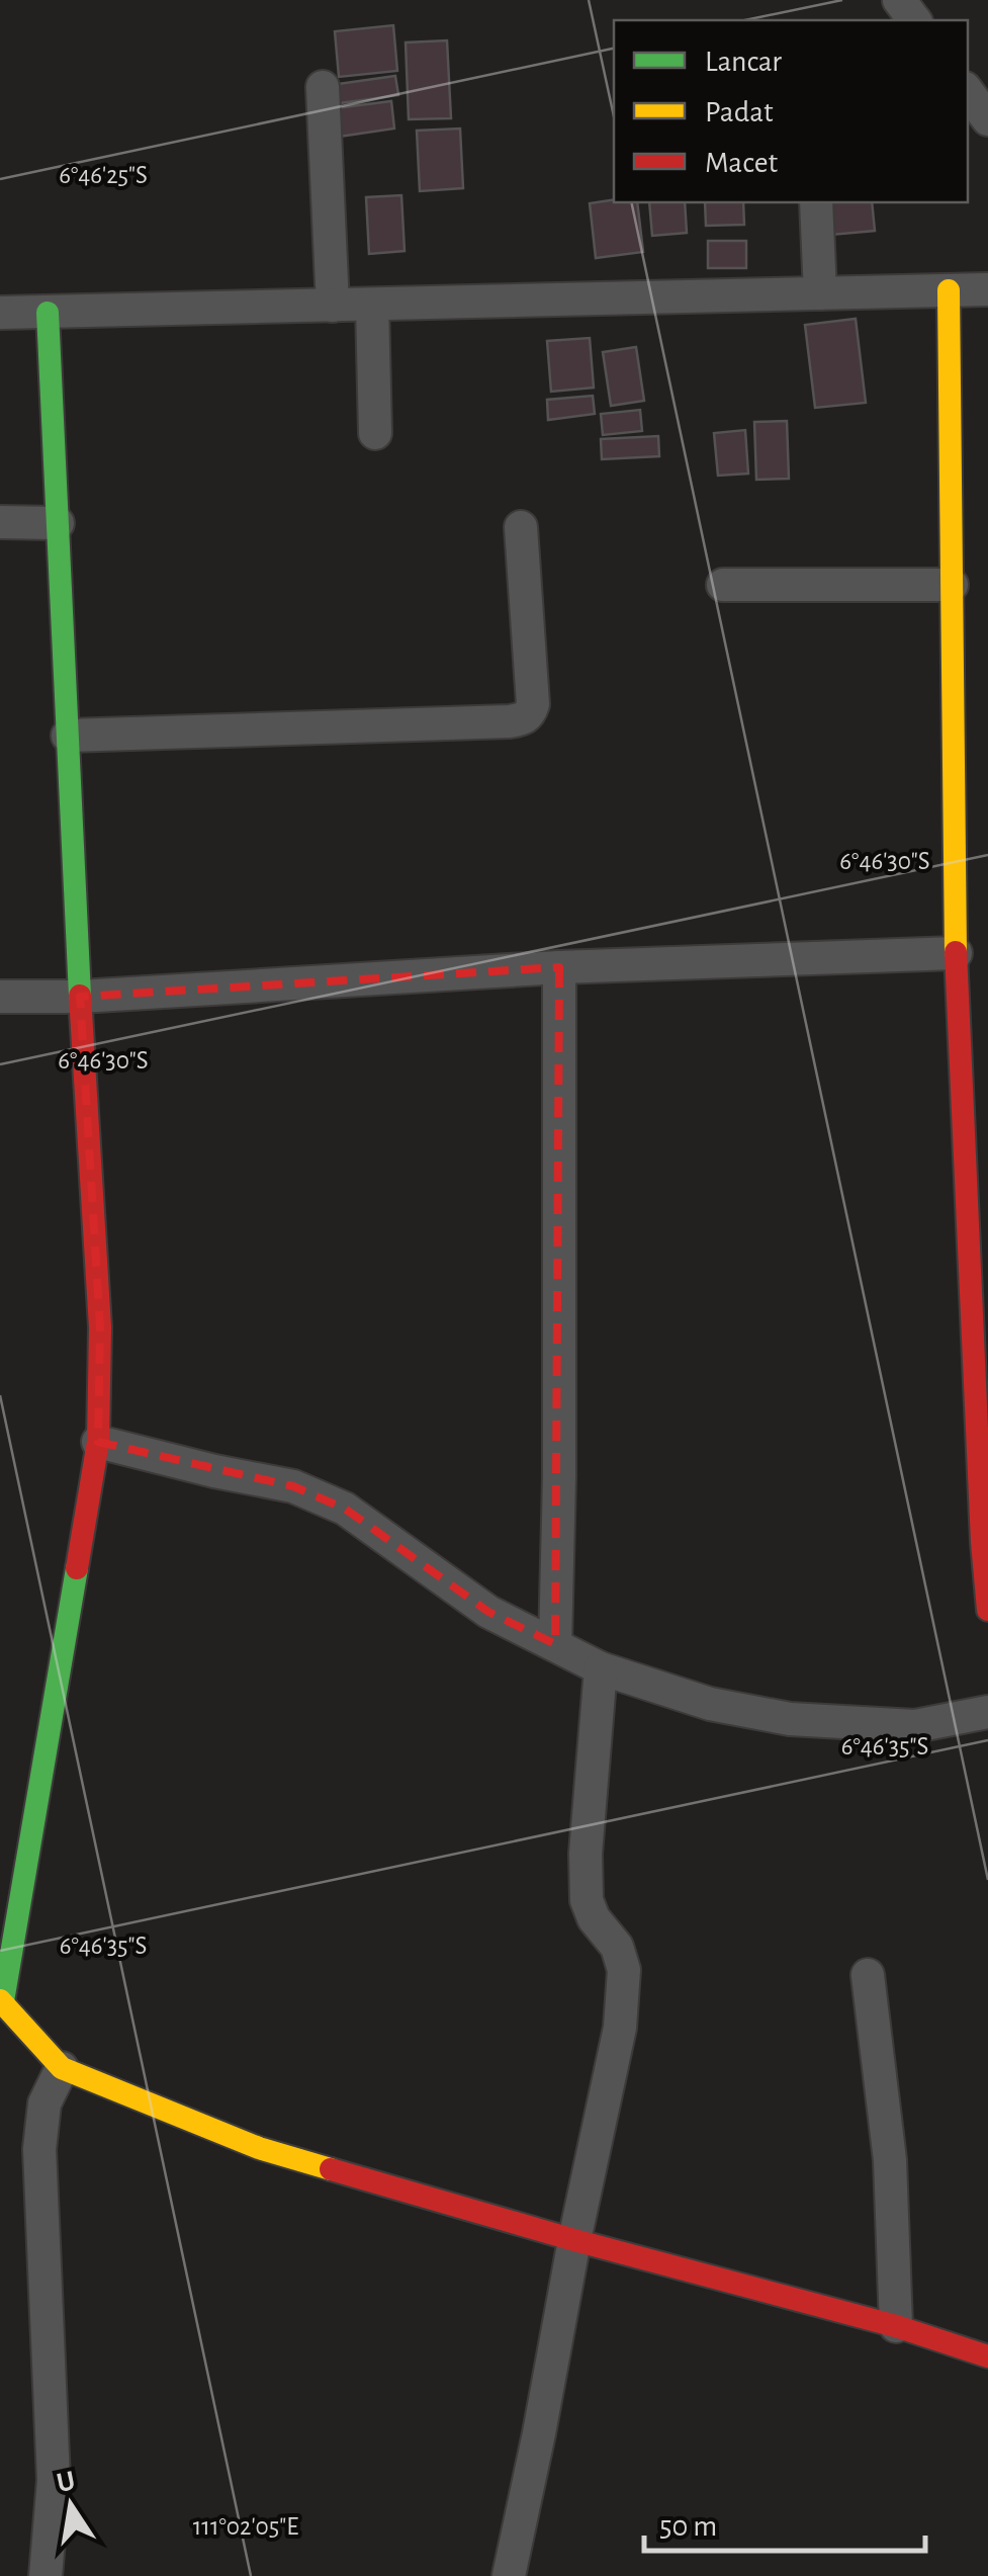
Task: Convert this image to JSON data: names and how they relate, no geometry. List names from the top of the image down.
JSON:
{
  "legend": ["Lancar", "Padat", "Macet"],
  "scale_bar": "50 m",
  "north": "top",
  "coordinates": [
    "6°46'25\"S",
    "6°46'30\"S",
    "6°46'35\"S",
    "111°02'05\"E"
  ]
}
